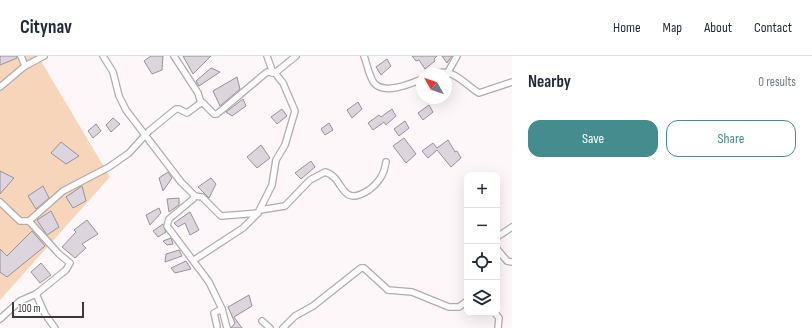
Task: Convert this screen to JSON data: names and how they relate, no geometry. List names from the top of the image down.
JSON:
{
  "scale_bar": "100 m",
  "north": "top left",
  "page": {
    "header": "Citynav",
    "nav": [
      "Home",
      "Map",
      "About",
      "Contact"
    ],
    "heading": ["Nearby", "0 results"],
    "buttons": ["Save", "Share"],
    "map_buttons": ["+", "−"],
    "scale": "100 m"
  }
}
